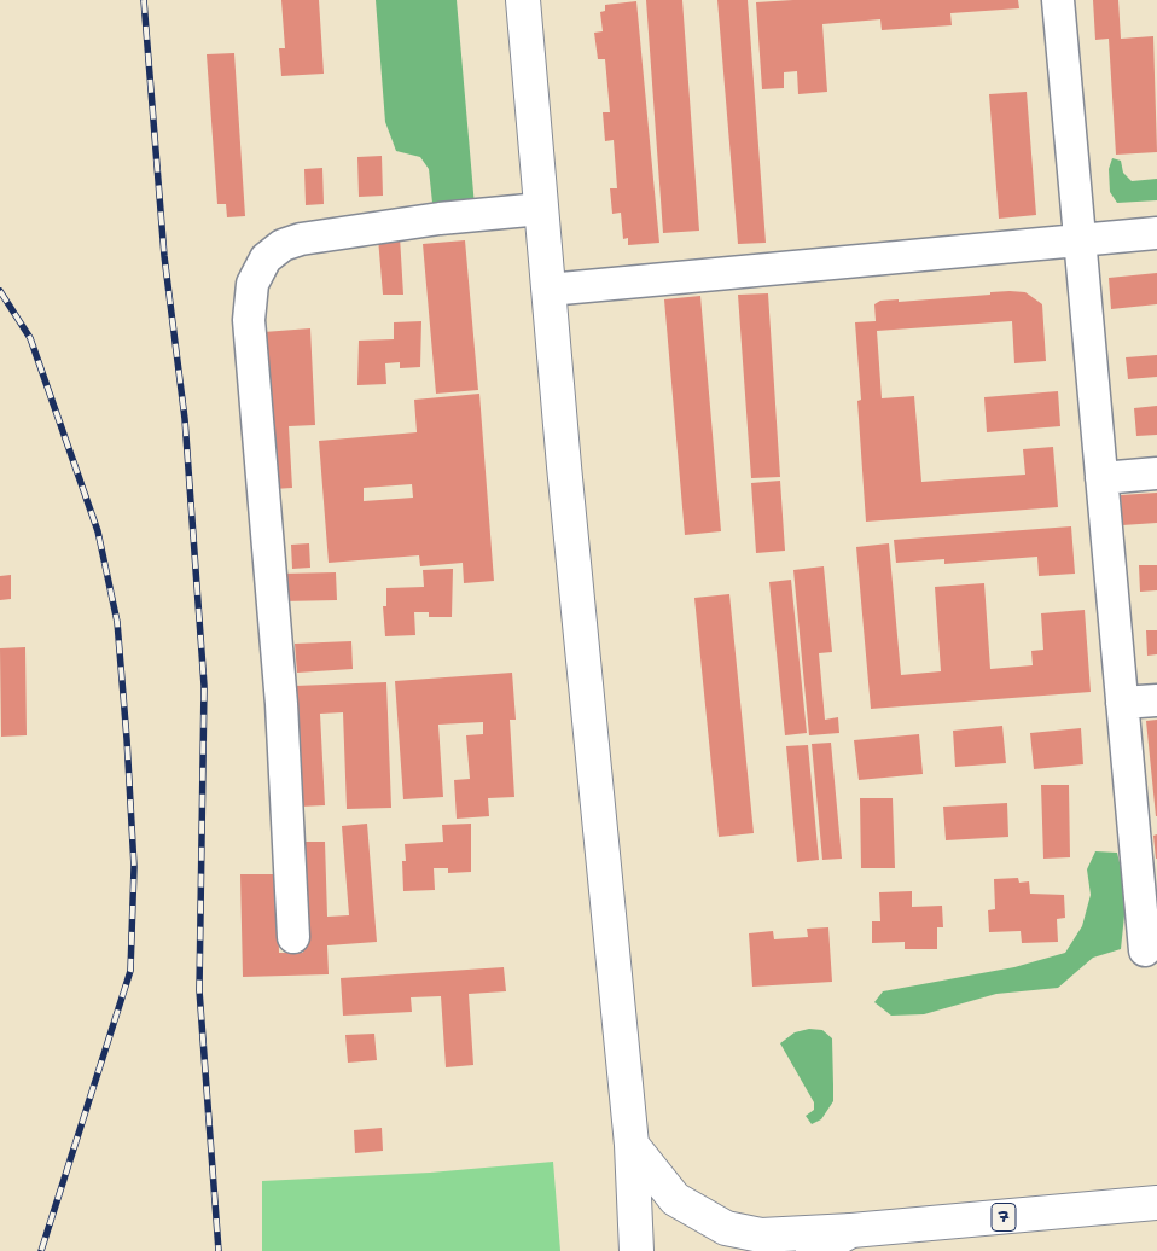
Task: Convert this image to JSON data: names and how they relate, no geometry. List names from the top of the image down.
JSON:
{
  "streets": {
    "main road": ["7"]
  }
}
